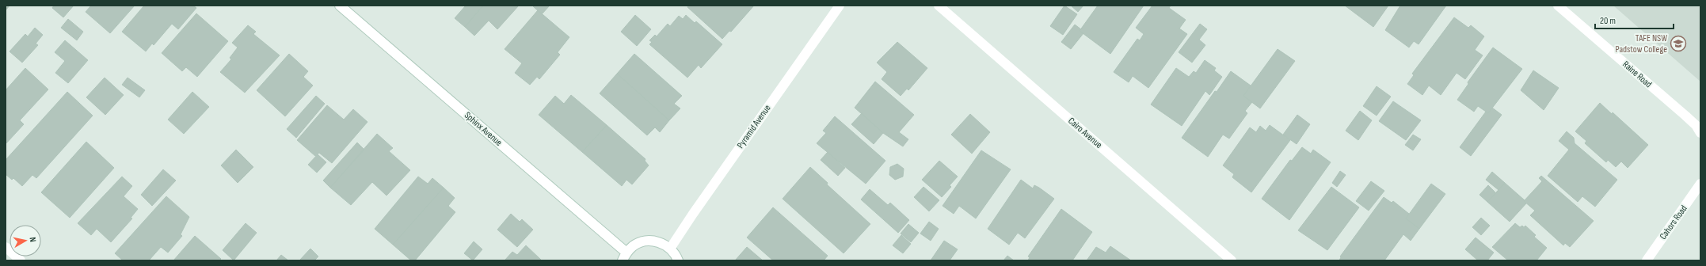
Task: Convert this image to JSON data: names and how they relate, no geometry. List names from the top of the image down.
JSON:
{
  "streets": {
    "street": [
      "Raine Road",
      "Pyramid Avenue",
      "Sphinx Avenue",
      "Cairo Avenue",
      "Cahors Road"
    ]
  },
  "places": {
    "school or university": ["TAFE NSW Padstow College"]
  },
  "scale_bar": "20 m",
  "north": "right"
}
